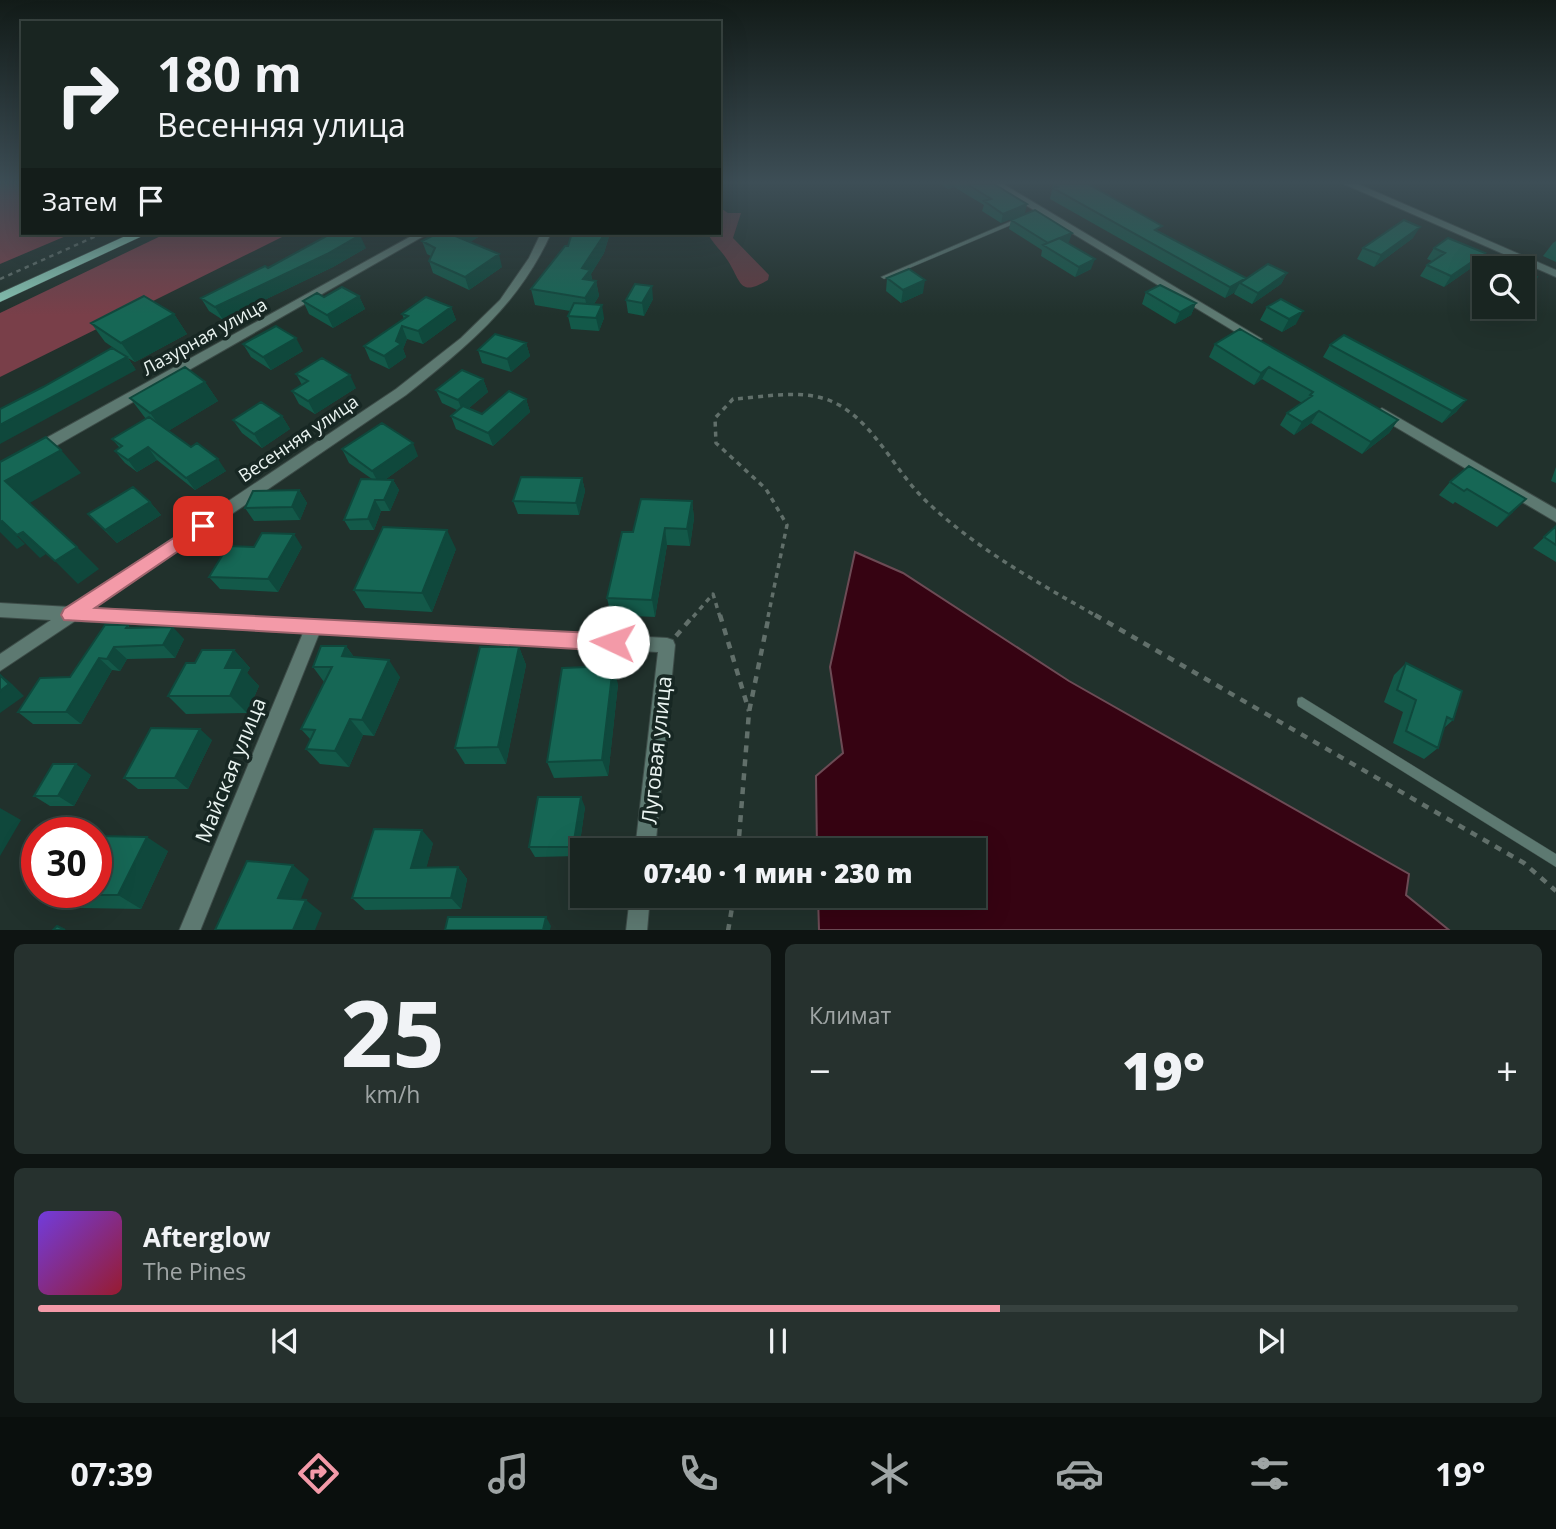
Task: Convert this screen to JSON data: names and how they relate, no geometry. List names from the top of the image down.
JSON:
{
  "streets": {
    "street": [
      "Лазурная улица",
      "Весенняя улица",
      "Луговая улица",
      "Майская улица"
    ]
  },
  "page": {
    "turn": ["180 m", "Весенняя улица"],
    "then": "Затем",
    "limit": "30",
    "trip": "07:40 · 1 мин · 230 m",
    "tile": [
      ["25", "km/h"],
      "Климат"
    ],
    "heat": ["−", "19°", "+"],
    "song": ["Afterglow", "The Pines"],
    "tabs": ["07:39", "19°"]
  }
}
